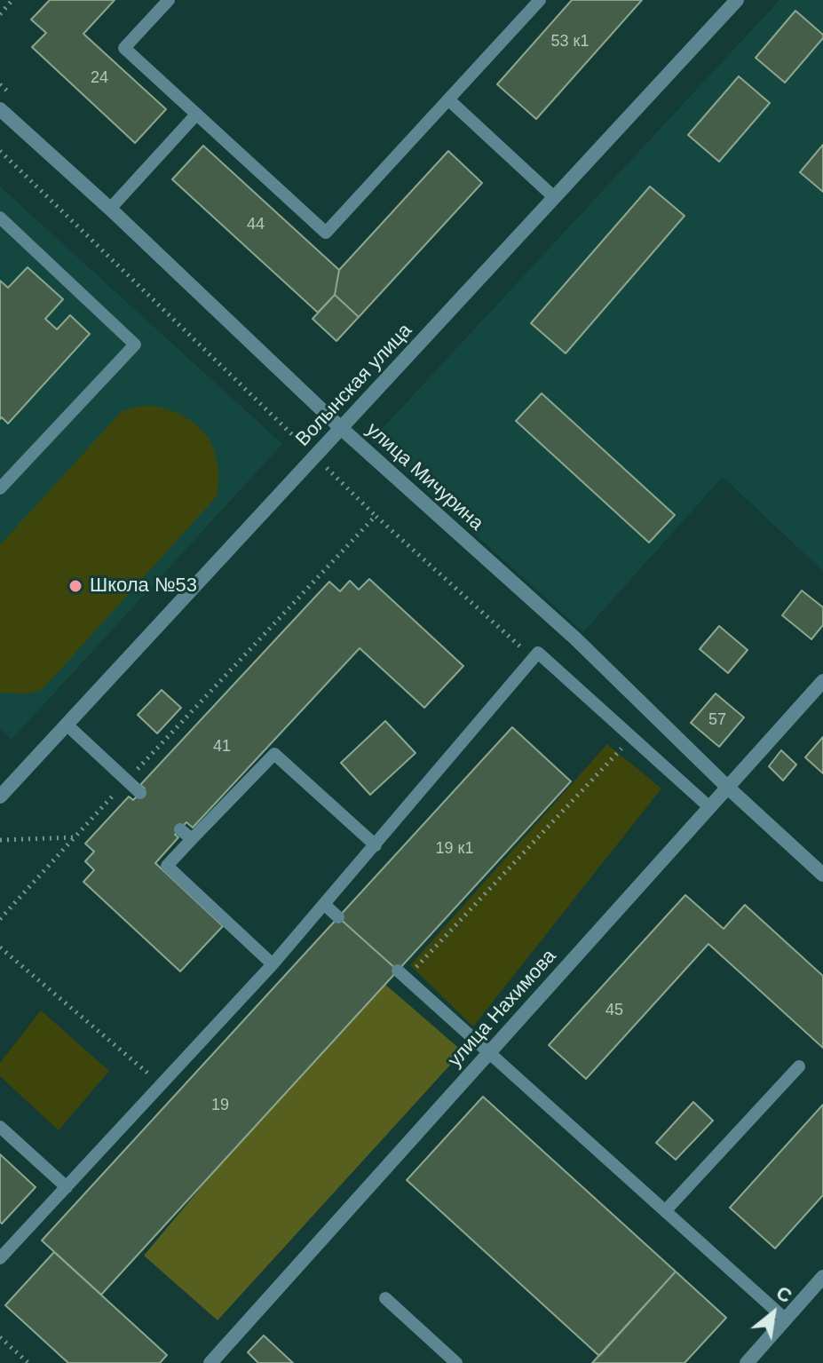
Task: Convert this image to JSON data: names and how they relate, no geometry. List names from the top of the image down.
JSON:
{
  "streets": {
    "street": ["Волынская улица", "улица Мичурина", "улица Нахимова"]
  },
  "crossings": [
    ["Волынская улица", "улица Мичурина"],
    ["улица Мичурина", "улица Нахимова"]
  ],
  "places": ["Школа №53"],
  "house_numbers": [
    "53 к1",
    "24",
    "44",
    "57",
    "41",
    "19 к1",
    "45",
    "19"
  ],
  "north": "top right"
}
